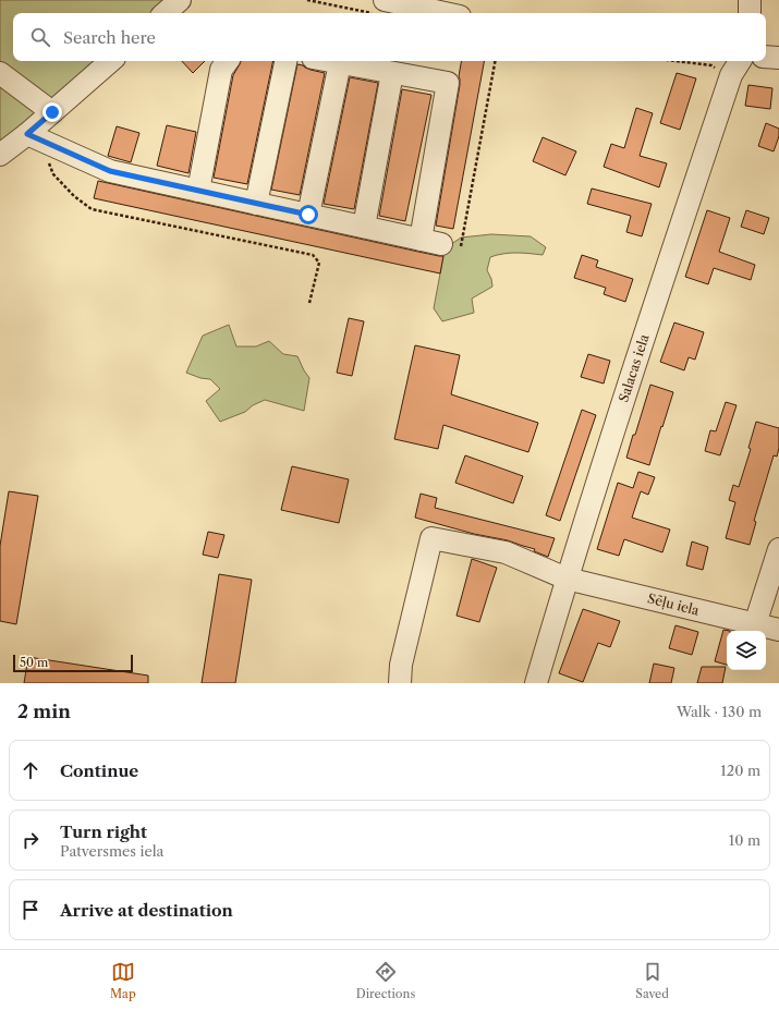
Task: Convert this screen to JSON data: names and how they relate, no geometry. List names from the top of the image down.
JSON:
{
  "streets": {
    "street": ["Salacas iela", "Sēļu iela"]
  },
  "crossings": [
    ["Salacas iela", "Sēļu iela"]
  ],
  "scale_bar": "50 m",
  "page": {
    "search": "Search here",
    "scale": "50 m",
    "heading": ["2 min", "Walk · 130 m"],
    "list": [
      ["Continue", "120 m"],
      ["Turn right", "Patversmes iela", "10 m"],
      "Arrive at destination"
    ],
    "nav": ["Map", "Directions", "Saved"]
  }
}
